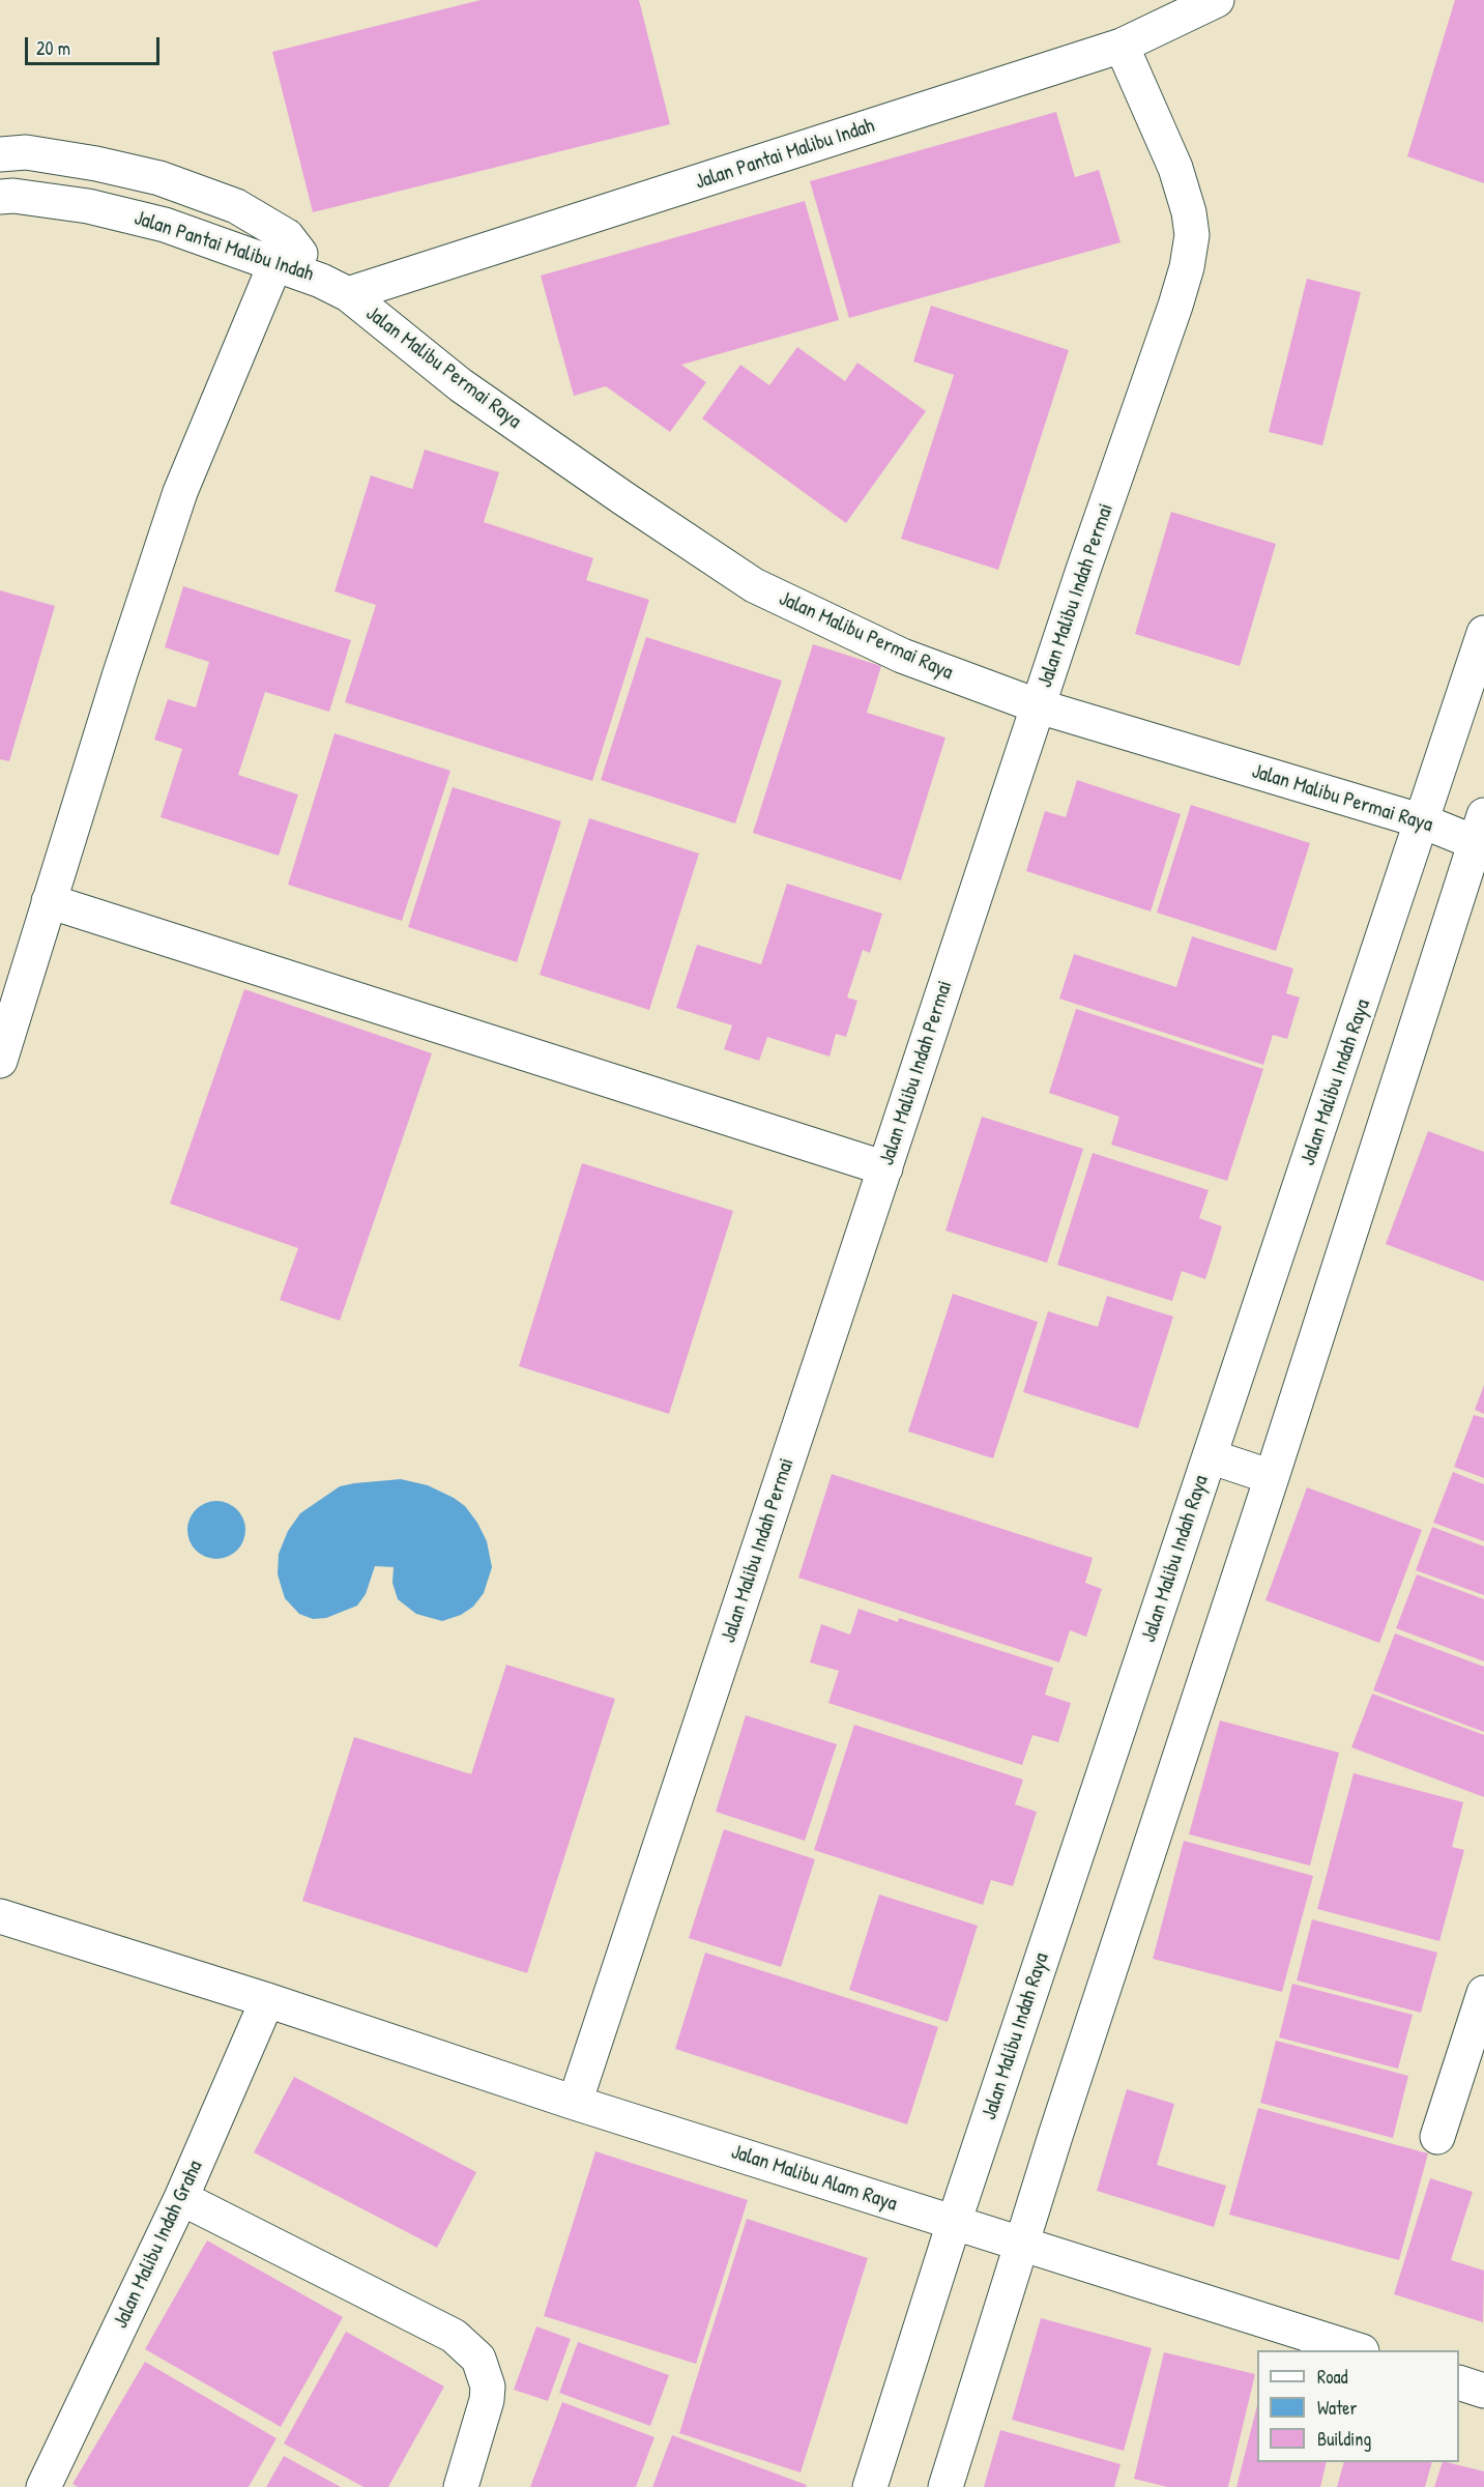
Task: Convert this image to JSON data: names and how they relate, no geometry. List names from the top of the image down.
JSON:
{
  "streets": {
    "street": [
      "Jalan Pantai Malibu Indah",
      "Jalan Malibu Permai Raya",
      "Jalan Malibu Indah Permai",
      "Jalan Malibu Indah Raya",
      "Jalan Malibu Alam Raya",
      "Jalan Malibu Indah Graha"
    ]
  },
  "crossings": [
    ["Jalan Pantai Malibu Indah", "Jalan Malibu Permai Raya"],
    ["Jalan Pantai Malibu Indah", "Jalan Malibu Indah Permai"],
    ["Jalan Malibu Permai Raya", "Jalan Malibu Indah Permai"],
    ["Jalan Malibu Permai Raya", "Jalan Malibu Indah Raya"],
    ["Jalan Malibu Indah Permai", "Jalan Malibu Alam Raya"],
    ["Jalan Malibu Indah Raya", "Jalan Malibu Alam Raya"],
    ["Jalan Malibu Alam Raya", "Jalan Malibu Indah Graha"]
  ],
  "legend": ["Road", "Water", "Building"],
  "scale_bar": "20 m"
}
